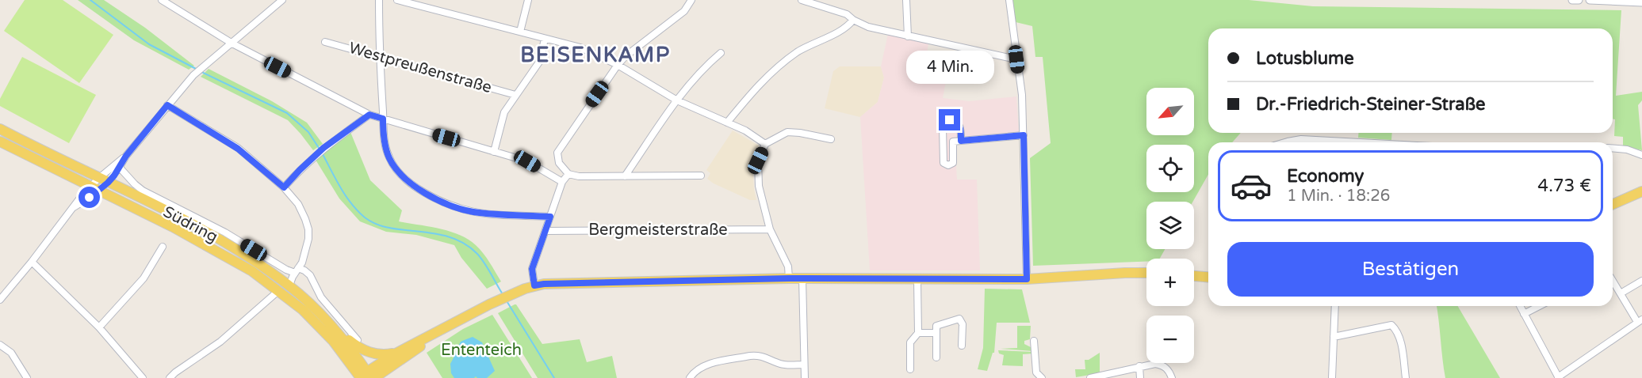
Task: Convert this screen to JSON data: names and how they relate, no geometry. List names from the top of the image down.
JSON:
{
  "streets": {
    "main road": ["Südring"],
    "street": ["Westpreußenstraße", "Bergmeisterstraße"]
  },
  "districts": ["BEISENKAMP"],
  "parks": ["Ententeich"],
  "north": "bottom left",
  "page": {
    "banner": ["Lotusblume", "Dr.-Friedrich-Steiner-Straße"],
    "bubble": "4 Min.",
    "map_buttons": ["+", "−"],
    "list": [
      {
        "name": "Economy",
        "note": "1 Min. · 18:26",
        "value": "4.73 €"
      }
    ],
    "buttons": "Bestätigen"
  }
}
